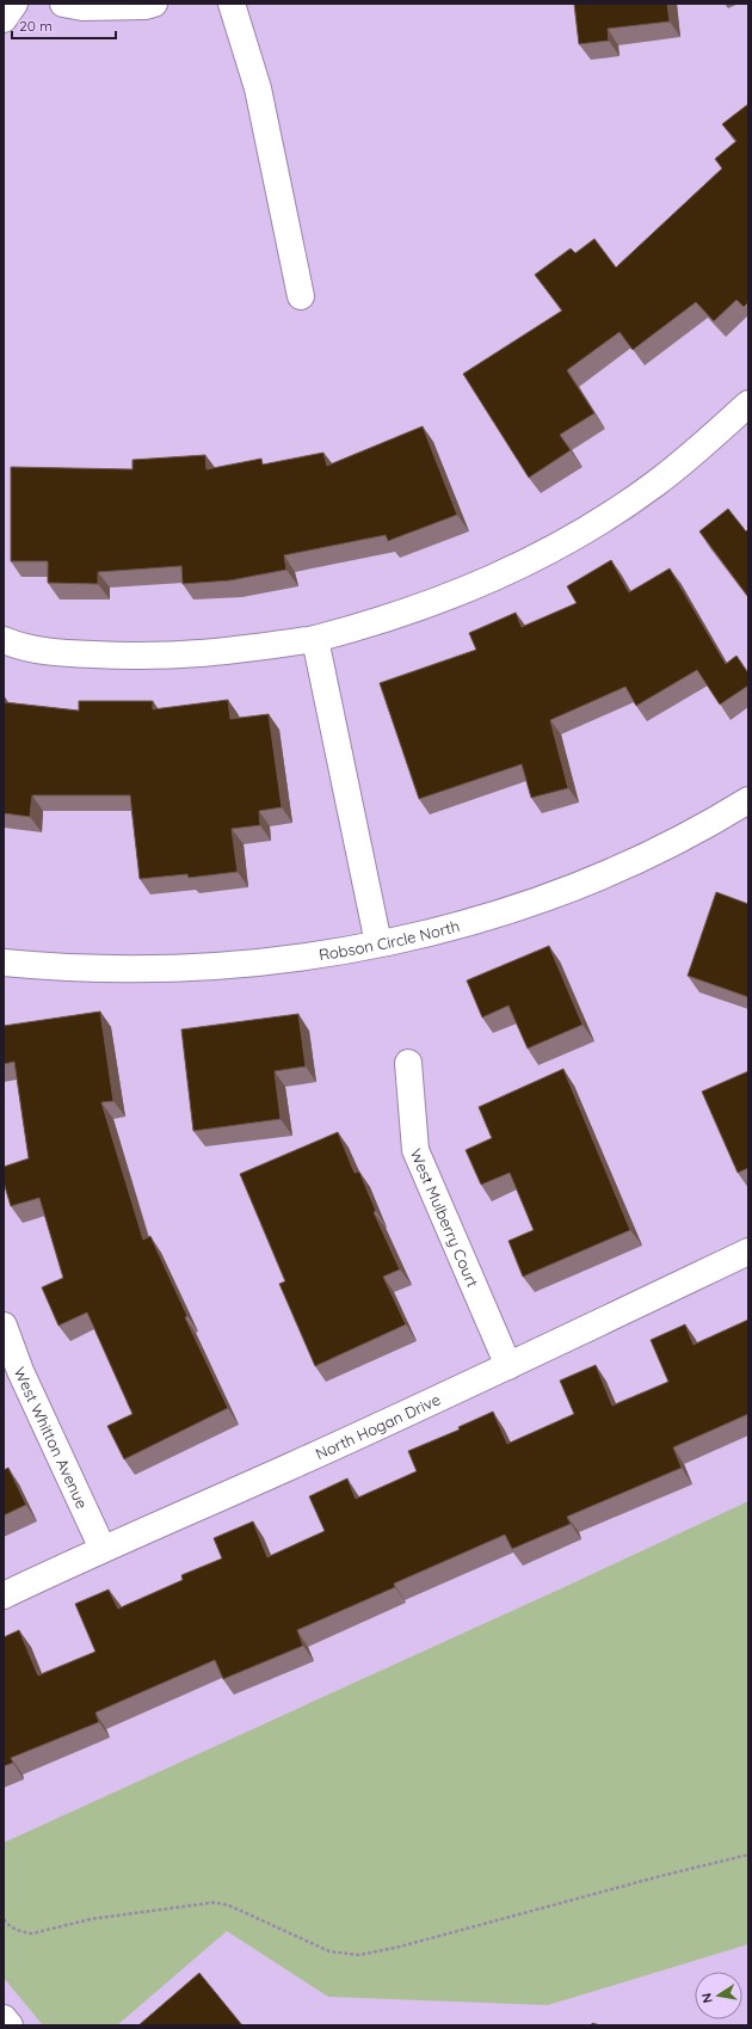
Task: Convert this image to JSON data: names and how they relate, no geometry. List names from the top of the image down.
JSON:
{
  "streets": {
    "street": [
      "Robson Circle North",
      "West Mulberry Court",
      "North Hogan Drive",
      "West Whitton Avenue"
    ]
  },
  "crossings": [
    ["West Mulberry Court", "North Hogan Drive"],
    ["North Hogan Drive", "West Whitton Avenue"]
  ],
  "scale_bar": "20 m",
  "north": "left"
}
